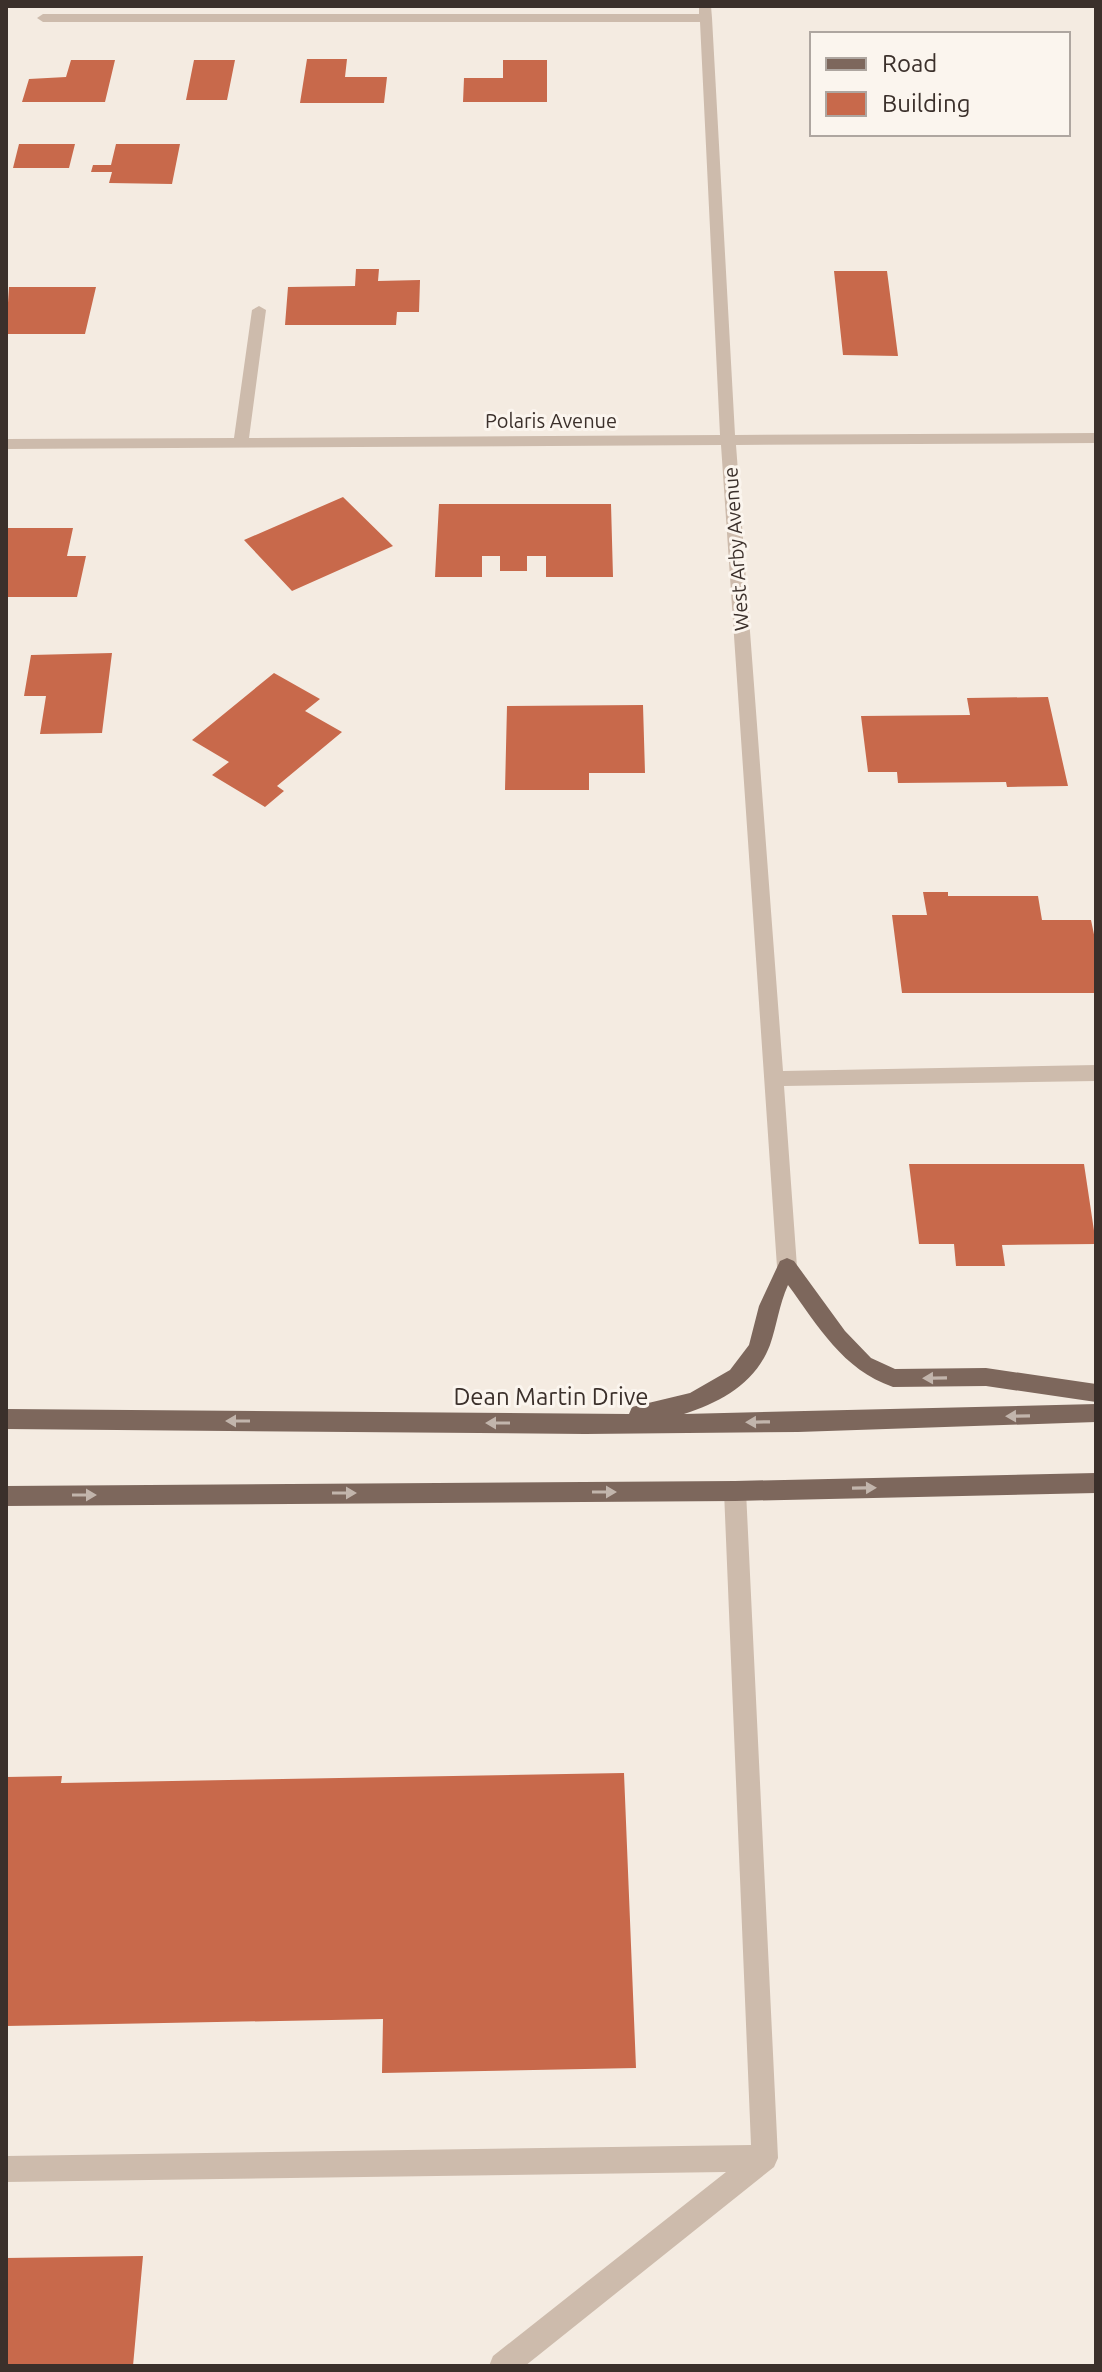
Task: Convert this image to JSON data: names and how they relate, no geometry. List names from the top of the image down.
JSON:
{
  "streets": {
    "main road": ["Dean Martin Drive"],
    "street": ["Polaris Avenue", "West Arby Avenue"]
  },
  "crossings": [
    ["Polaris Avenue", "West Arby Avenue"]
  ],
  "legend": ["Road", "Building"]
}
